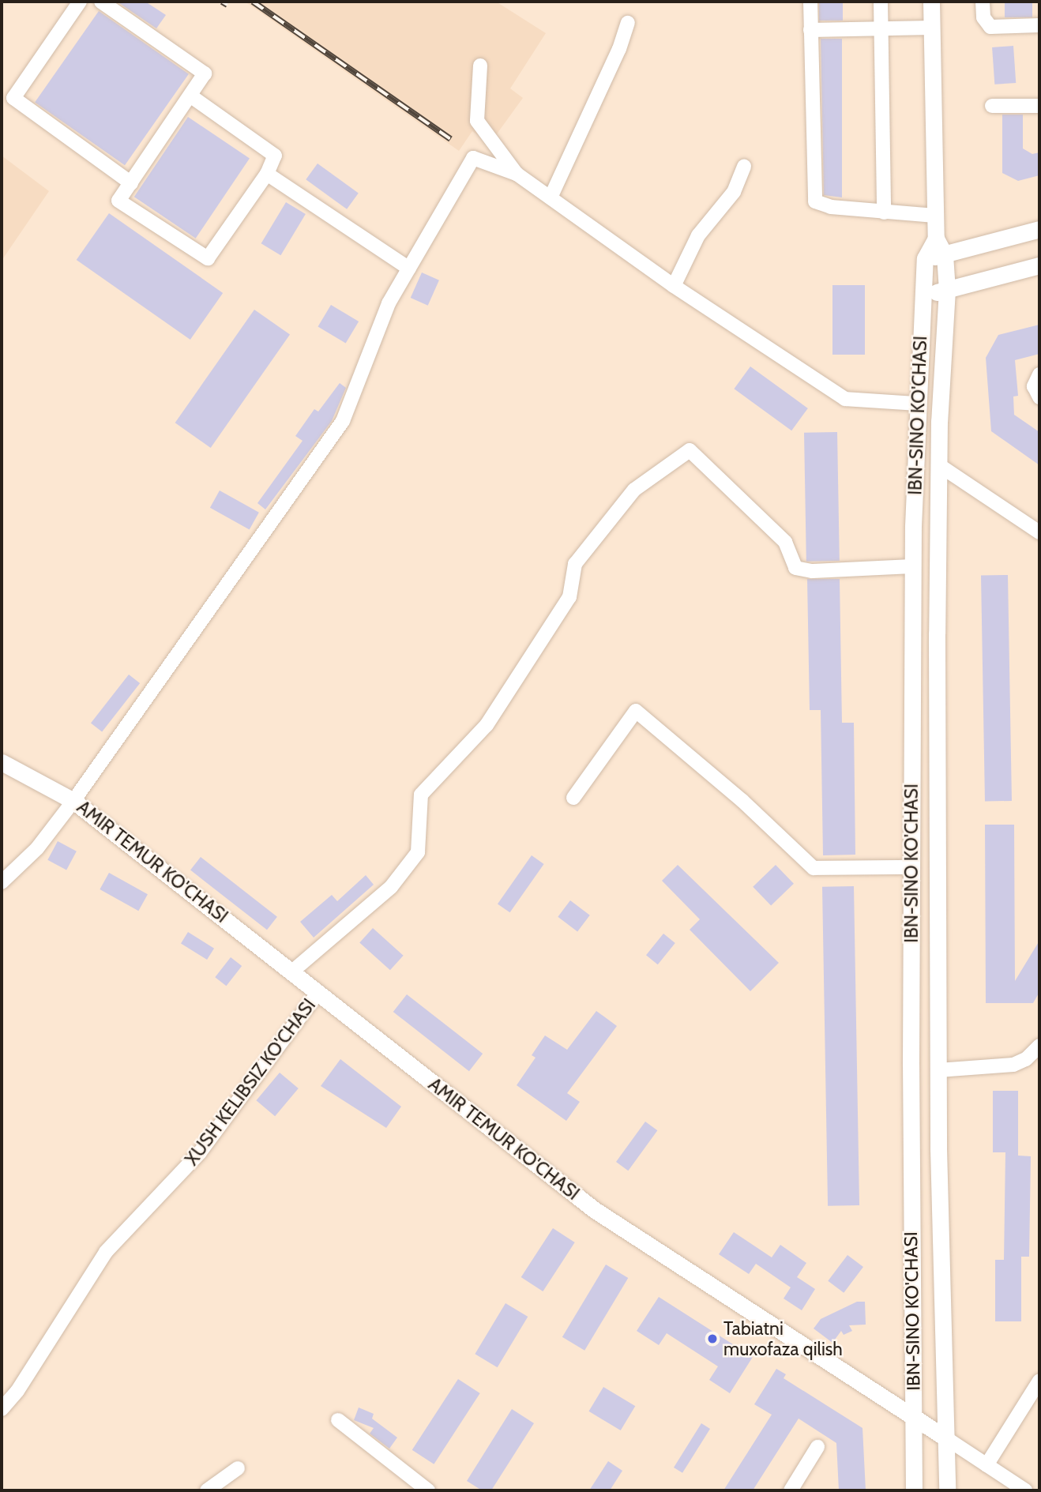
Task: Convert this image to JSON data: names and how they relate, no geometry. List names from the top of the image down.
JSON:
{
  "streets": {
    "main road": ["IBN-SINO KO'CHASI", "AMIR TEMUR KO'CHASI"],
    "street": ["XUSH KELIBSIZ KO'CHASI"]
  },
  "crossings": [
    ["IBN-SINO KO'CHASI", "AMIR TEMUR KO'CHASI"],
    ["AMIR TEMUR KO'CHASI", "XUSH KELIBSIZ KO'CHASI"]
  ],
  "places": ["Tabiatni muxofaza qilish"]
}
